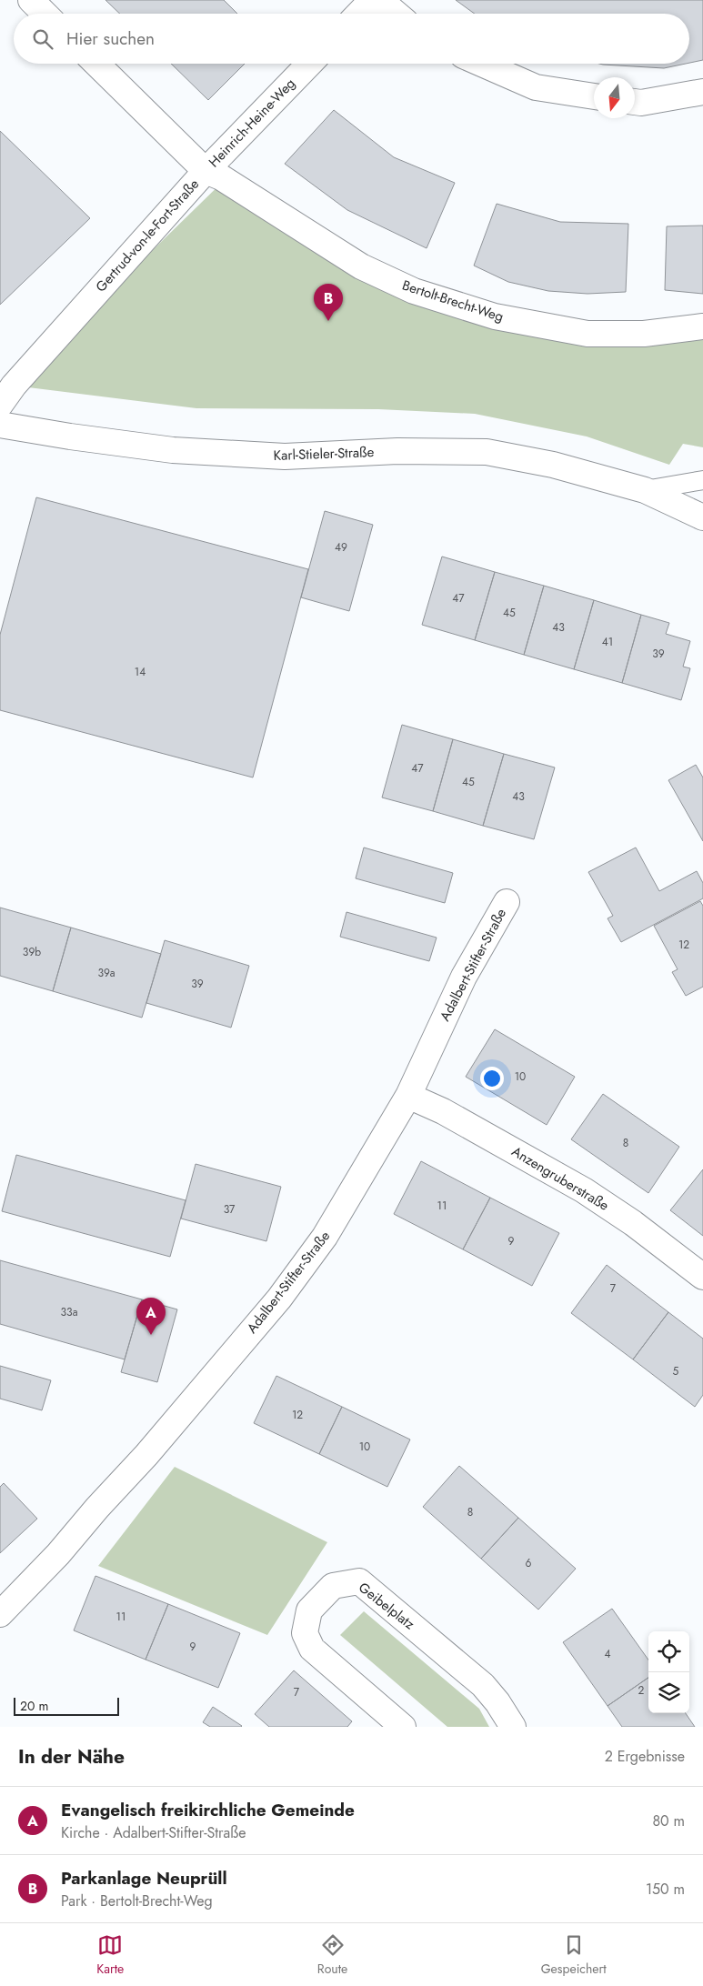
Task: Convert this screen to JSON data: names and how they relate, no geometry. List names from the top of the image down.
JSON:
{
  "streets": {
    "street": [
      "Heinrich-Heine-Weg",
      "Gertrud-von-le-Fort-Straße",
      "Bertolt-Brecht-Weg",
      "Karl-Stieler-Straße",
      "Adalbert-Stifter-Straße",
      "Anzengruberstraße",
      "Geibelplatz"
    ]
  },
  "crossings": [
    ["Heinrich-Heine-Weg", "Gertrud-von-le-Fort-Straße"],
    ["Heinrich-Heine-Weg", "Bertolt-Brecht-Weg"],
    ["Gertrud-von-le-Fort-Straße", "Bertolt-Brecht-Weg"],
    ["Adalbert-Stifter-Straße", "Anzengruberstraße"]
  ],
  "house_numbers": [
    "49",
    "47",
    "45",
    "43",
    "41",
    "39",
    "14",
    "47",
    "45",
    "43",
    "12",
    "39b",
    "39a",
    "39",
    "10",
    "8",
    "11",
    "37",
    "9",
    "7",
    "33a",
    "5",
    "12",
    "10",
    "8",
    "6",
    "11",
    "9",
    "4",
    "2",
    "7"
  ],
  "scale_bar": "20 m",
  "north": "bottom",
  "page": {
    "search": "Hier suchen",
    "pins": ["B", "A"],
    "scale": "20 m",
    "heading": ["In der Nähe", "2 Ergebnisse"],
    "list": [
      {
        "mark": "A",
        "name": "Evangelisch freikirchliche Gemeinde",
        "note": "Kirche · Adalbert-Stifter-Straße",
        "value": "80 m"
      },
      {
        "mark": "B",
        "name": "Parkanlage Neuprüll",
        "note": "Park · Bertolt-Brecht-Weg",
        "value": "150 m"
      }
    ],
    "nav": ["Karte", "Route", "Gespeichert"]
  }
}
